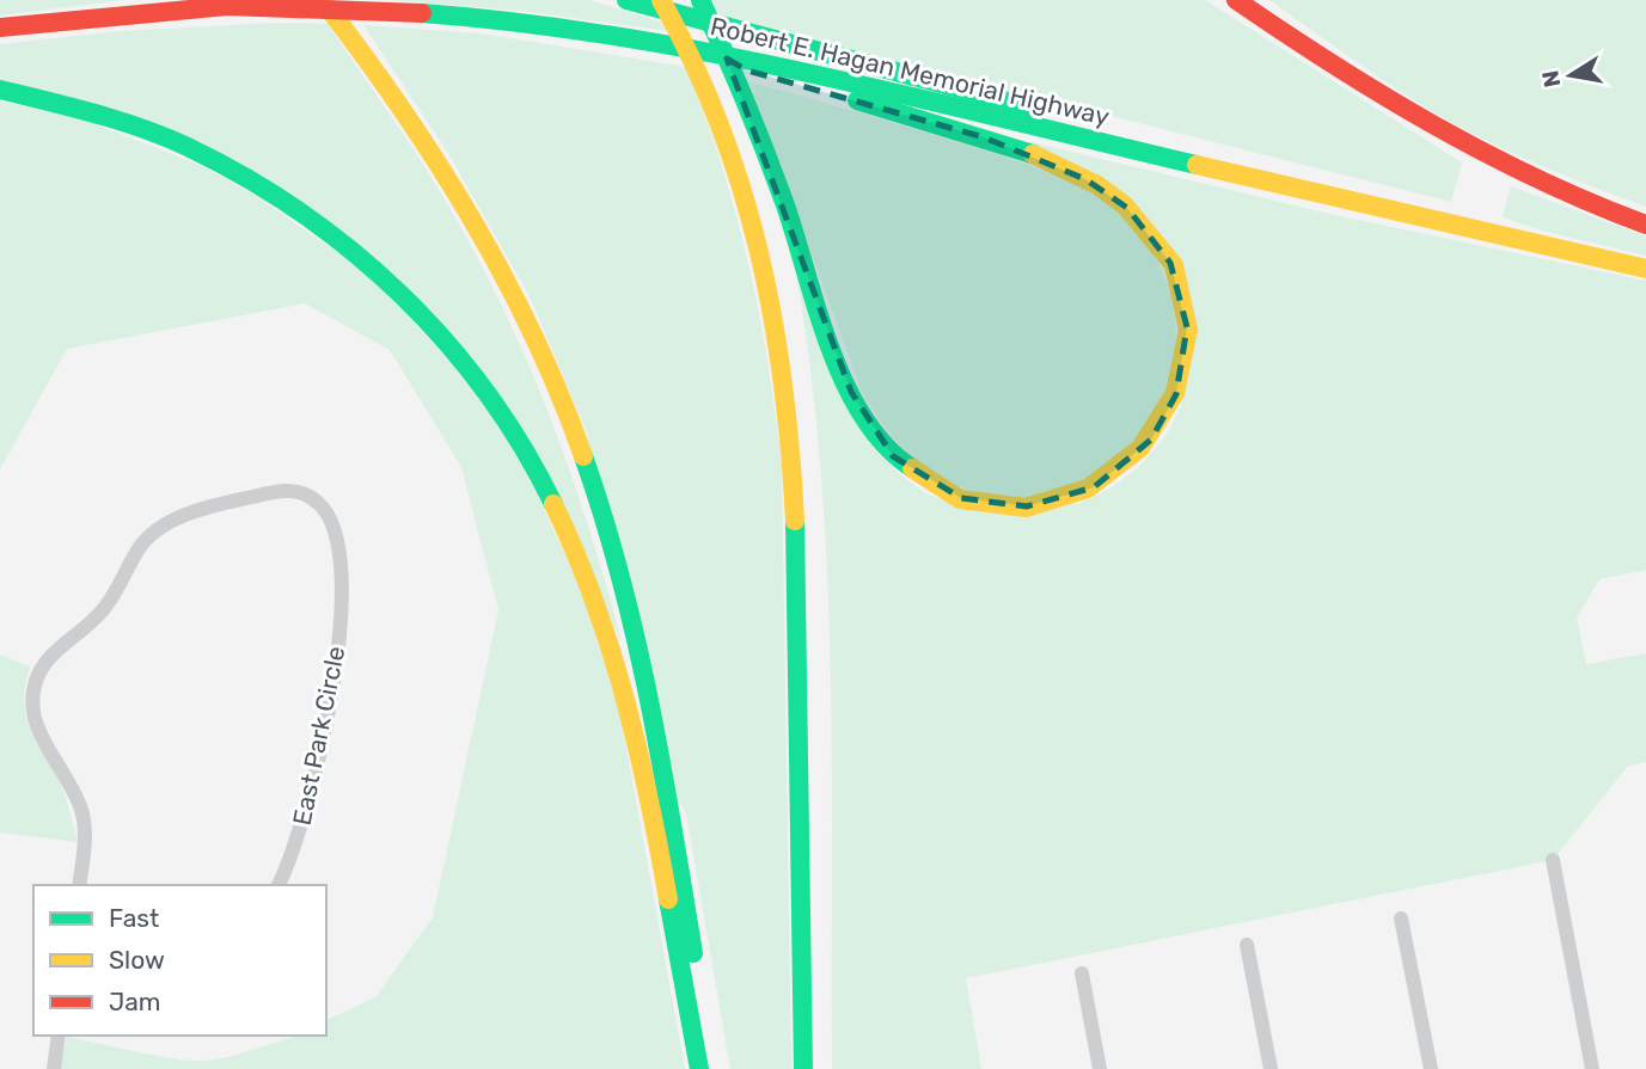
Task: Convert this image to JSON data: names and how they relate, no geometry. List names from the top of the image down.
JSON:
{
  "streets": {
    "highway": ["Robert E. Hagan Memorial Highway"],
    "street": ["East Park Circle"]
  },
  "legend": ["Fast", "Slow", "Jam"],
  "north": "left"
}
